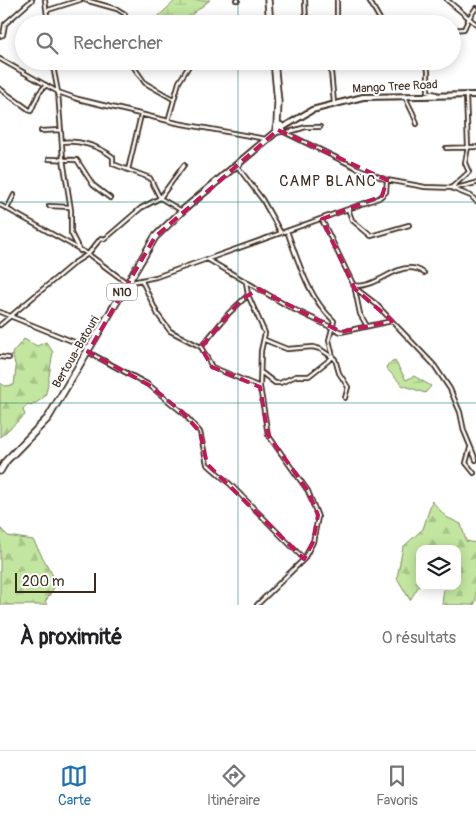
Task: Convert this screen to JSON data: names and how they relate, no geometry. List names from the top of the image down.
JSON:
{
  "streets": {
    "highway": ["N10", "Bertoua-Batouri"],
    "main road": ["Mango Tree Road"]
  },
  "crossings": [
    ["Mango Tree Road", "Bertoua-Batouri"]
  ],
  "districts": ["CAMP BLANC"],
  "scale_bar": "200 m",
  "page": {
    "search": "Rechercher",
    "scale": "200 m",
    "heading": ["À proximité", "0 résultats"],
    "nav": ["Carte", "Itinéraire", "Favoris"]
  }
}
